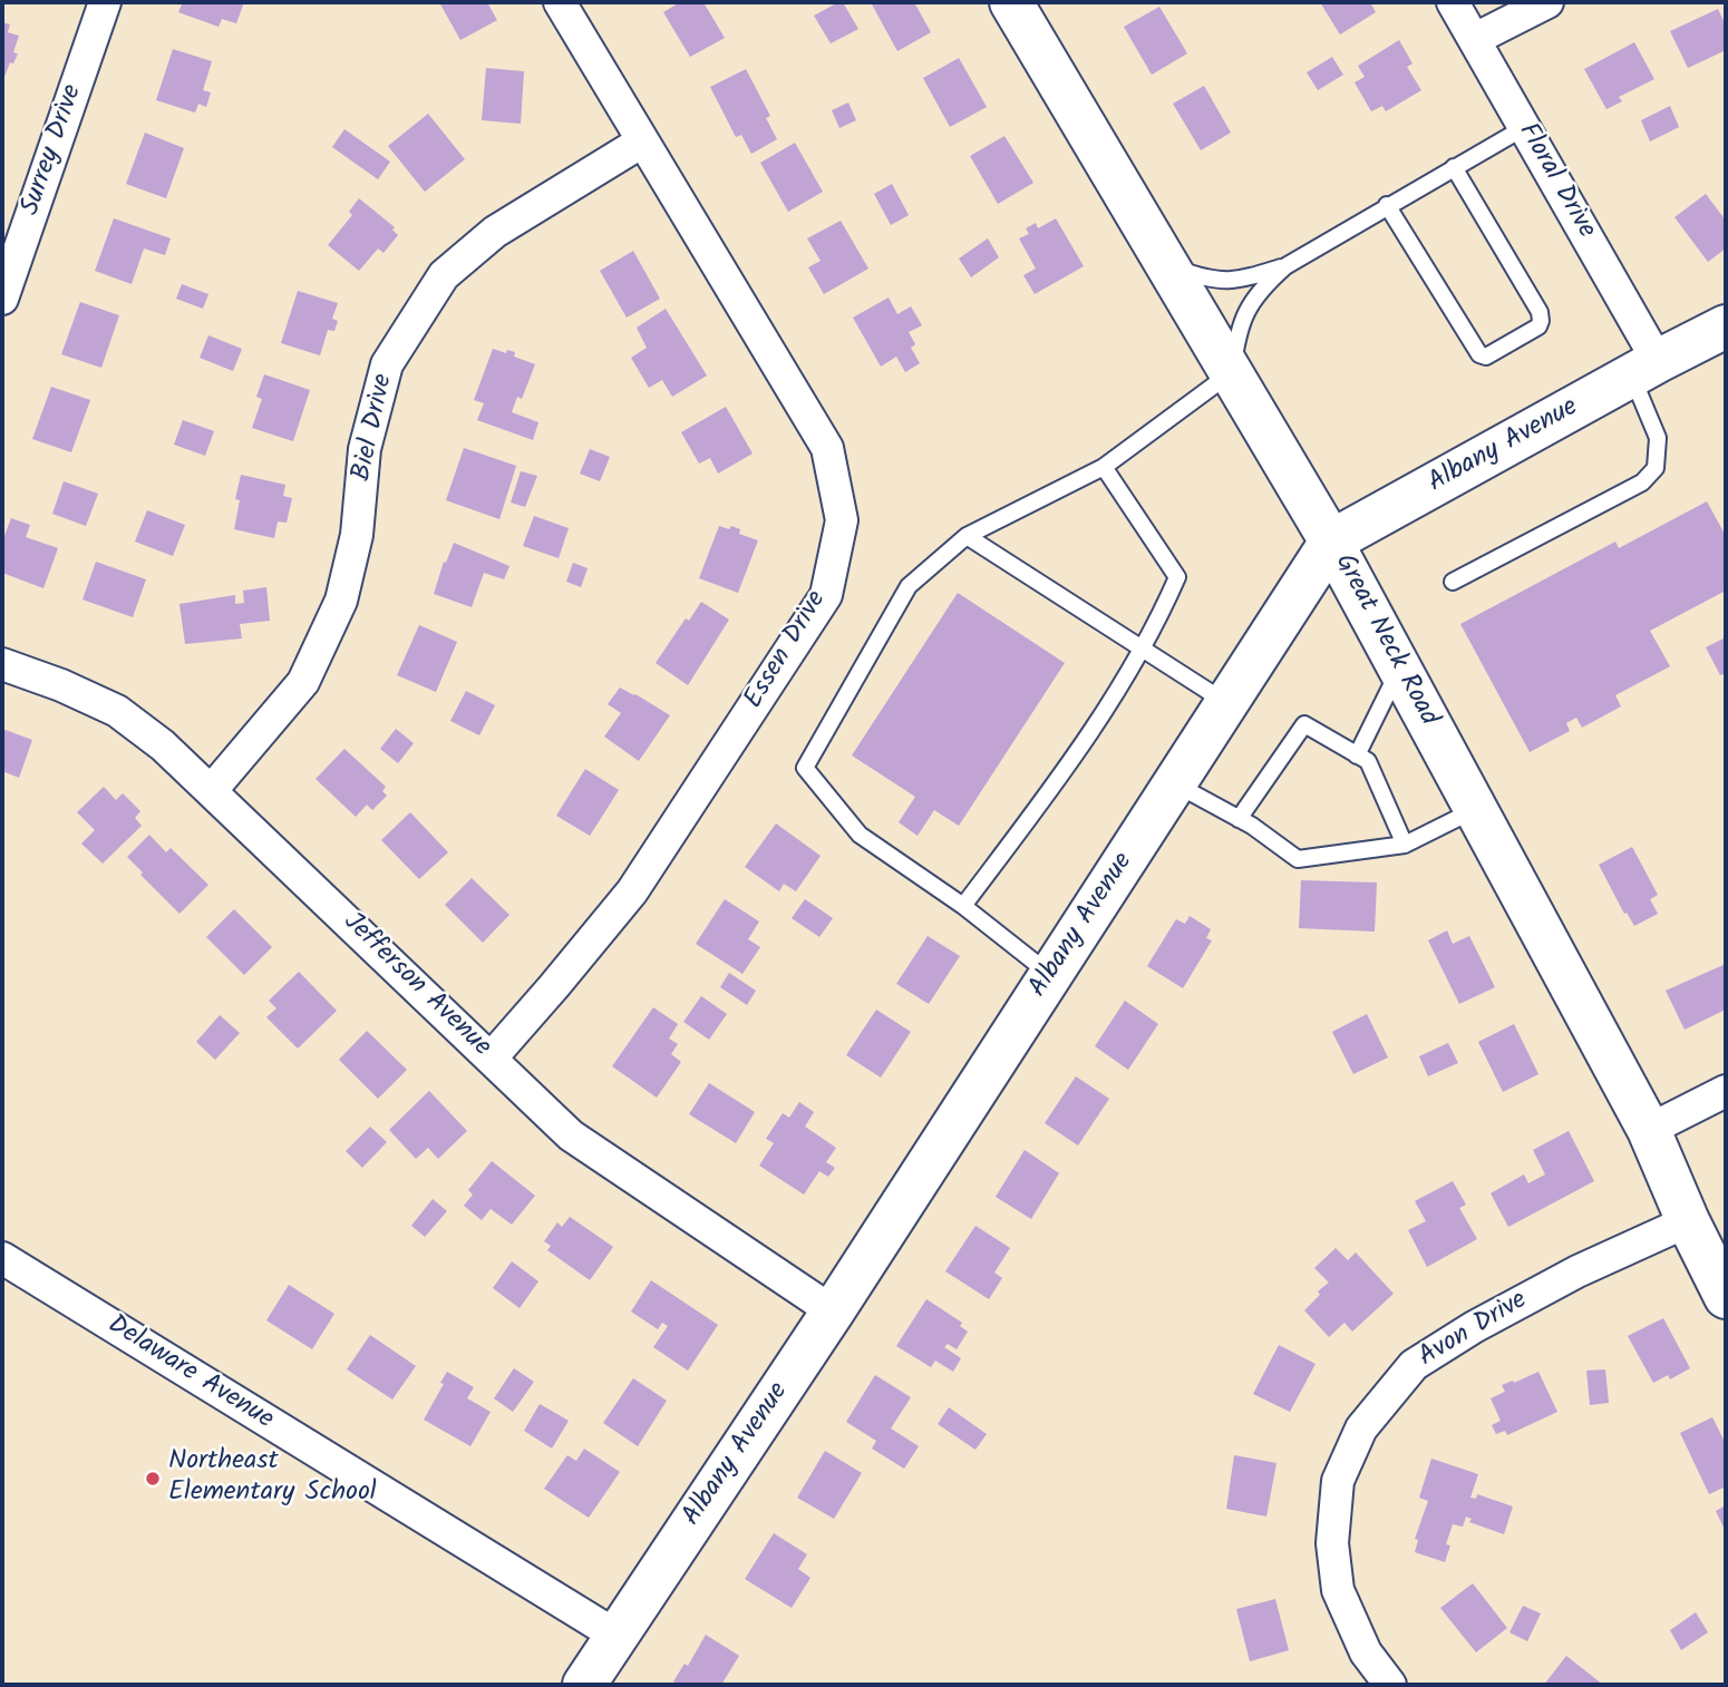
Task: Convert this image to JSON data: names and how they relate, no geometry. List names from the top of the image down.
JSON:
{
  "streets": {
    "street": [
      "Surrey Drive",
      "Floral Drive",
      "Biel Drive",
      "Albany Avenue",
      "Great Neck Road",
      "Essen Drive",
      "Jefferson Avenue",
      "Avon Drive",
      "Delaware Avenue"
    ]
  },
  "crossings": [
    ["Floral Drive", "Albany Avenue"],
    ["Biel Drive", "Essen Drive"],
    ["Biel Drive", "Jefferson Avenue"],
    ["Albany Avenue", "Great Neck Road"],
    ["Albany Avenue", "Jefferson Avenue"],
    ["Albany Avenue", "Delaware Avenue"],
    ["Great Neck Road", "Avon Drive"],
    ["Essen Drive", "Jefferson Avenue"]
  ],
  "places": ["Northeast Elementary School"]
}
